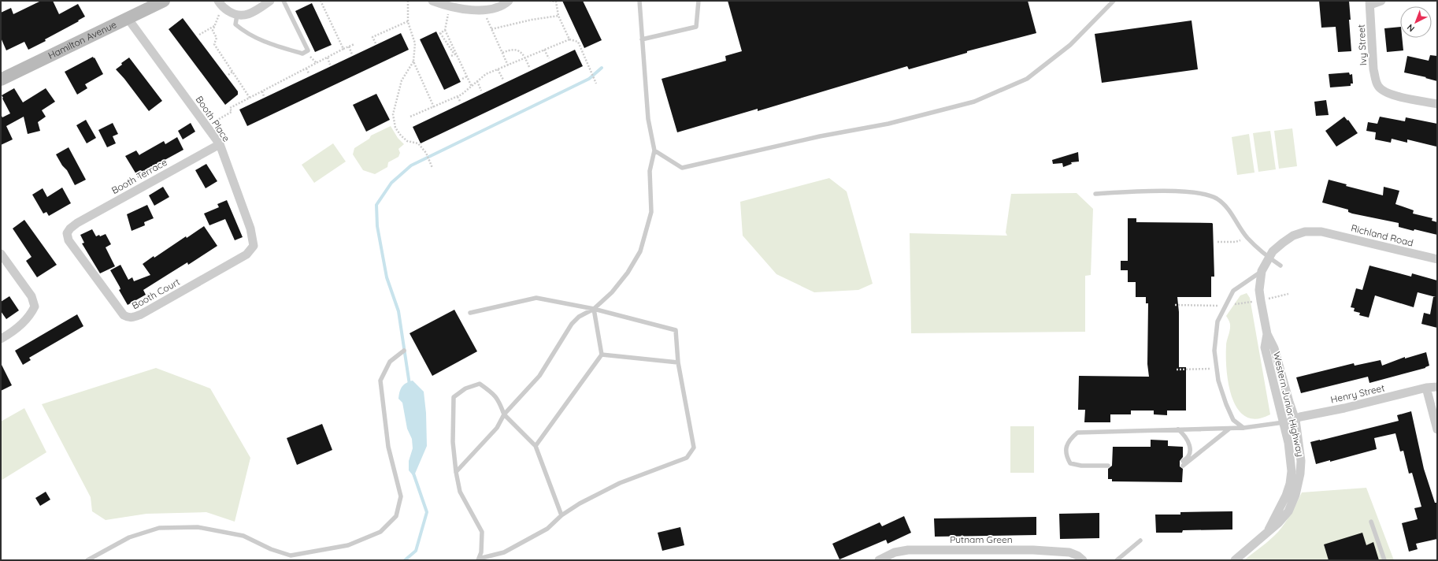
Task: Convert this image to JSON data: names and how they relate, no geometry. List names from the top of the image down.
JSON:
{
  "streets": {
    "main road": ["Hamilton Avenue"],
    "street": [
      "Ivy Street",
      "Booth Place",
      "Booth Terrace",
      "Richland Road",
      "Booth Court",
      "Henry Street",
      "Western Junior Highway",
      "Putnam Green"
    ]
  },
  "crossings": [
    ["Hamilton Avenue", "Booth Place"],
    ["Booth Place", "Booth Terrace"],
    ["Booth Place", "Booth Court"],
    ["Booth Terrace", "Booth Court"],
    ["Richland Road", "Western Junior Highway"],
    ["Henry Street", "Western Junior Highway"]
  ],
  "north": "bottom left"
}
